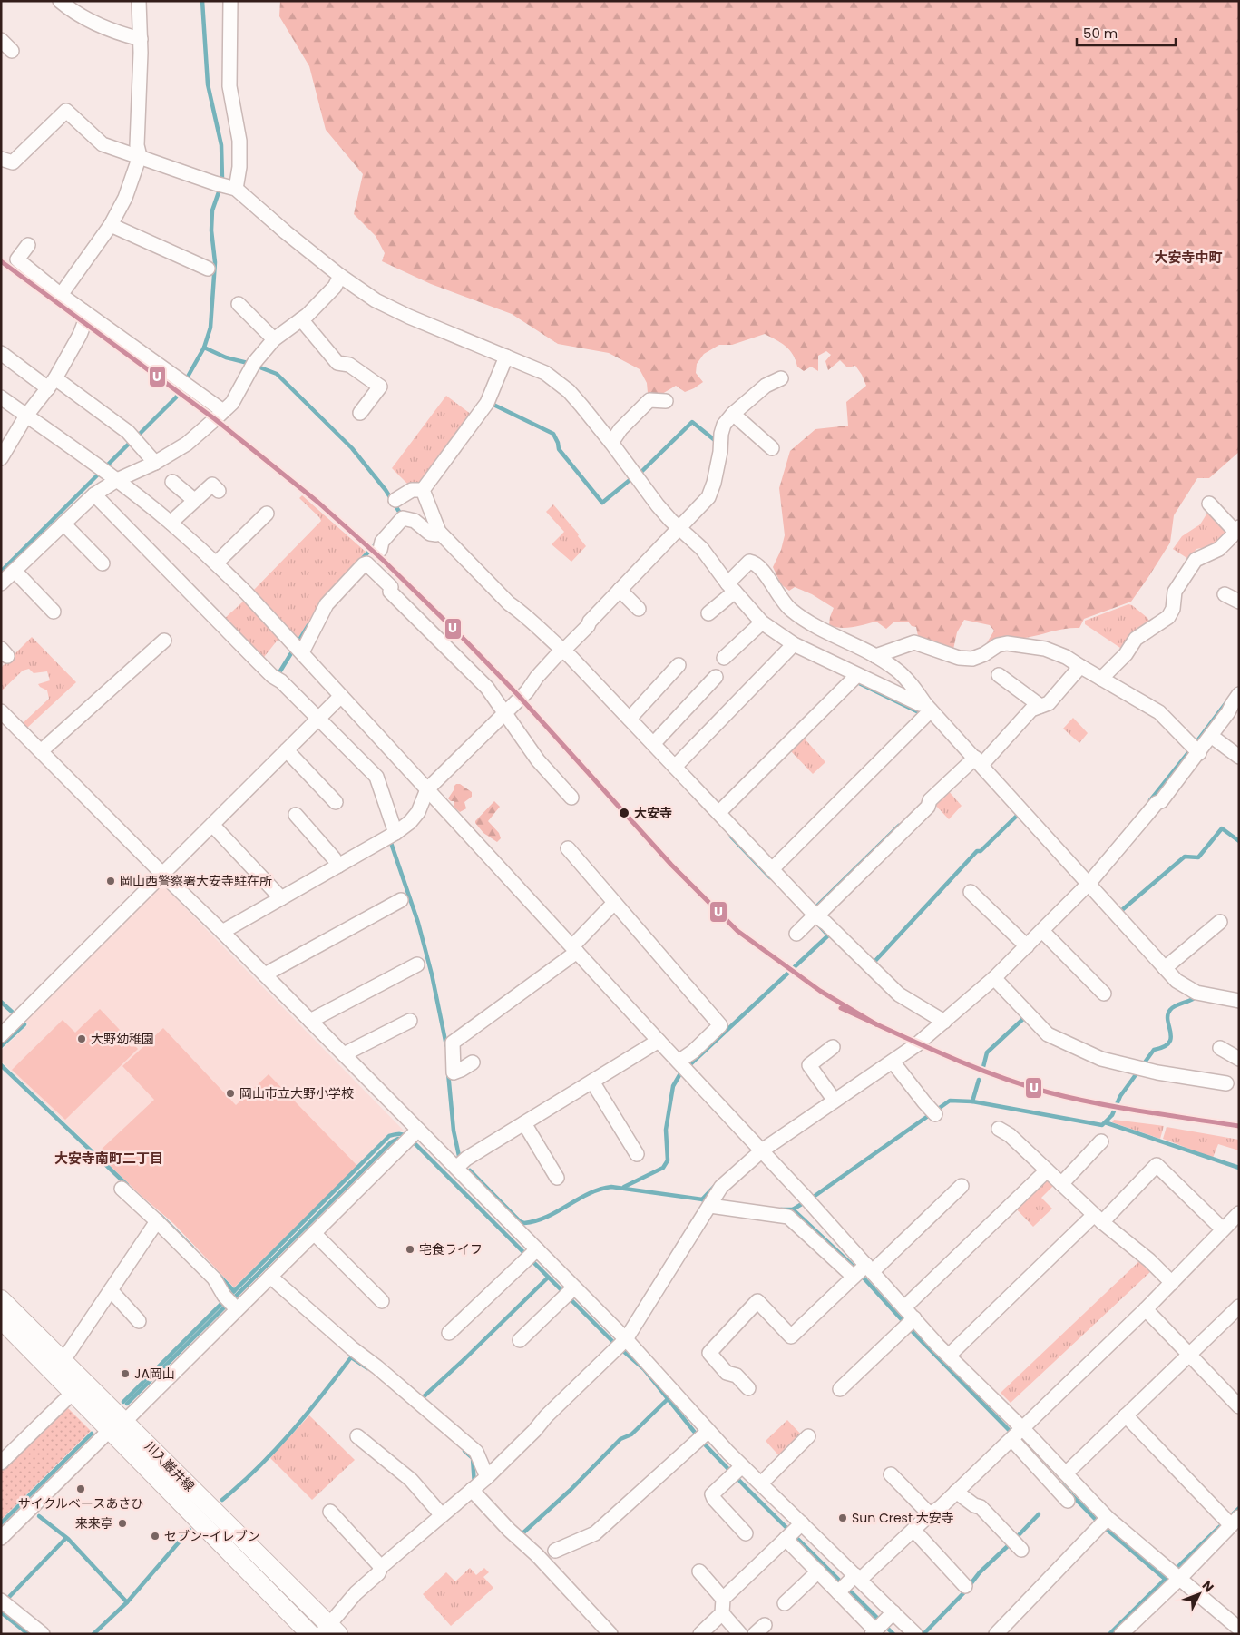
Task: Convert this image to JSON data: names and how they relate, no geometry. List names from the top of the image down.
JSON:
{
  "streets": {
    "main road": ["川入巌井線"]
  },
  "districts": ["大安寺中町", "大安寺南町二丁目"],
  "places": [
    "大安寺",
    "岡山西警察署大安寺駐在所",
    "大野幼稚園",
    "岡山市立大野小学校",
    "宅食ライフ",
    "JA岡山",
    "サイクルベースあさひ",
    "Sun Crest 大安寺",
    "来来亭",
    "セブン-イレブン"
  ],
  "lines": ["transit line U"],
  "scale_bar": "50 m",
  "north": "top right"
}
